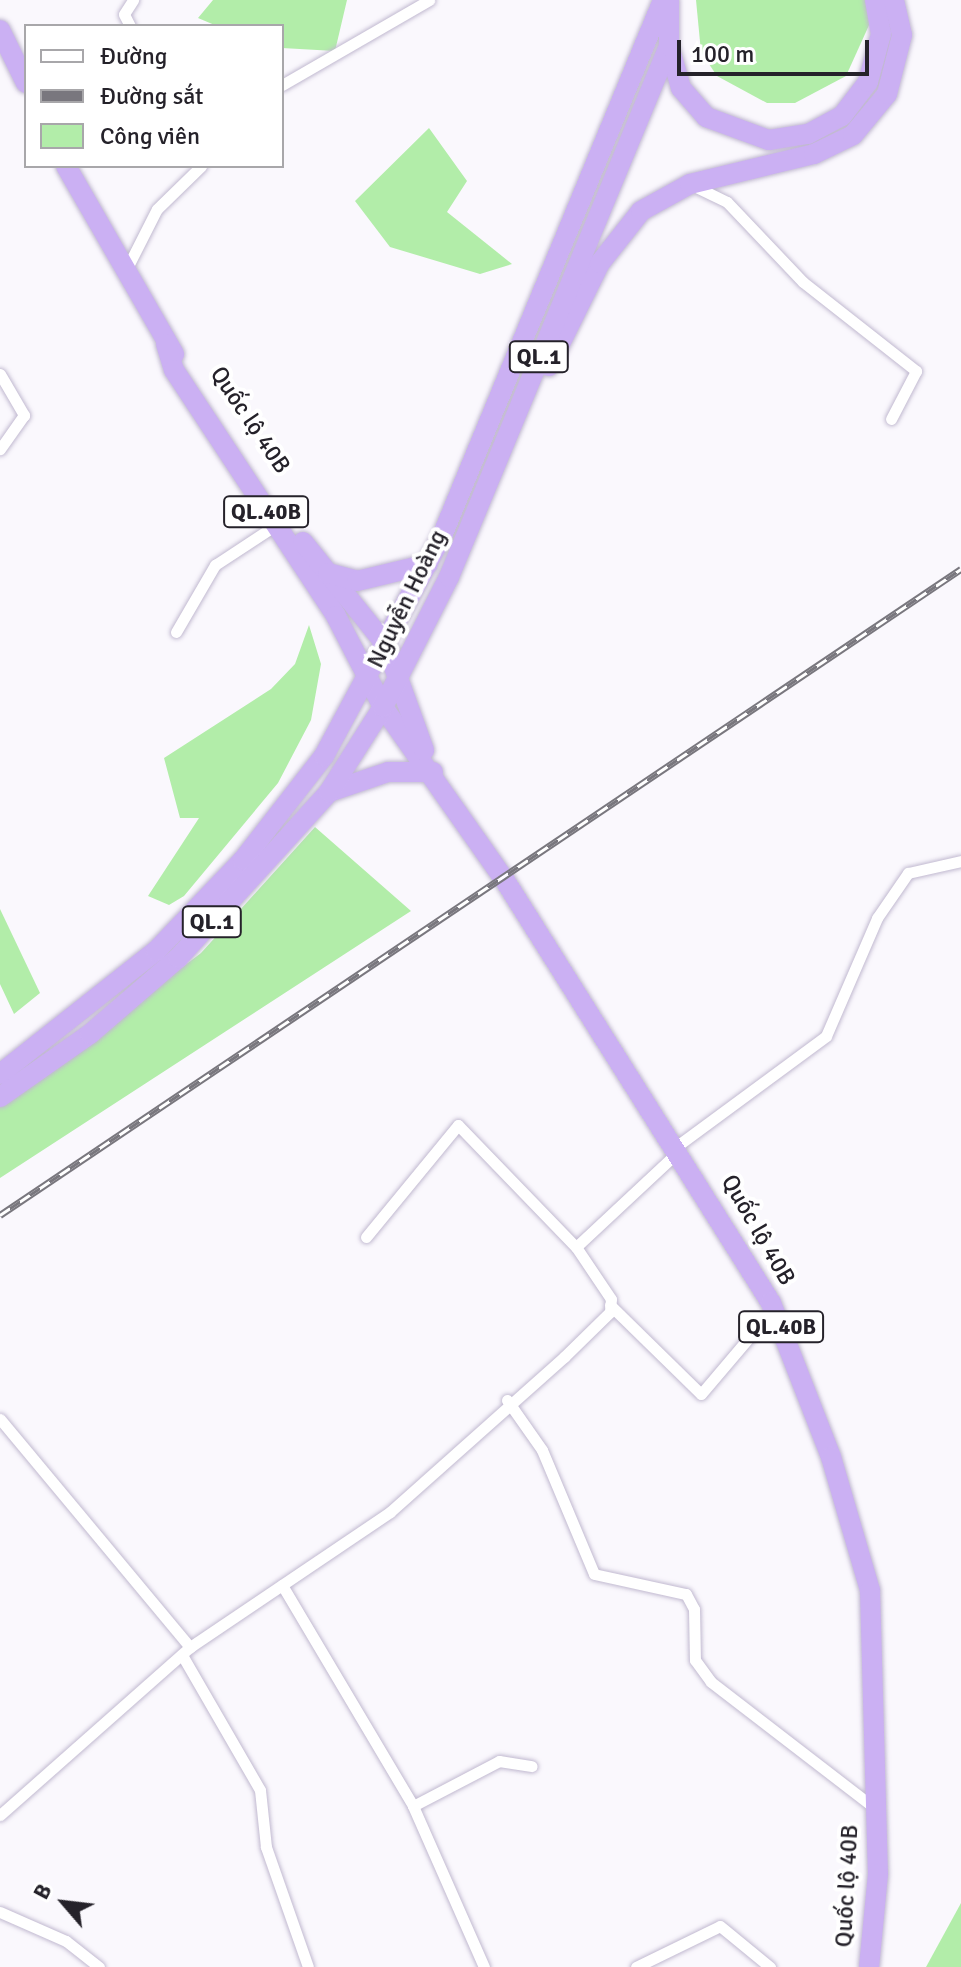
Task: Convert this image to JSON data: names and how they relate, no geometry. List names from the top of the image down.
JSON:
{
  "streets": {
    "highway": [
      "QL.1",
      "Quốc lộ 40B",
      "QL.40B",
      "Nguyễn Hoàng"
    ]
  },
  "crossings": [
    ["Quốc lộ 40B", "Nguyễn Hoàng"]
  ],
  "legend": ["Đường", "Đường sắt", "Công viên"],
  "scale_bar": "100 m",
  "north": "top left"
}
